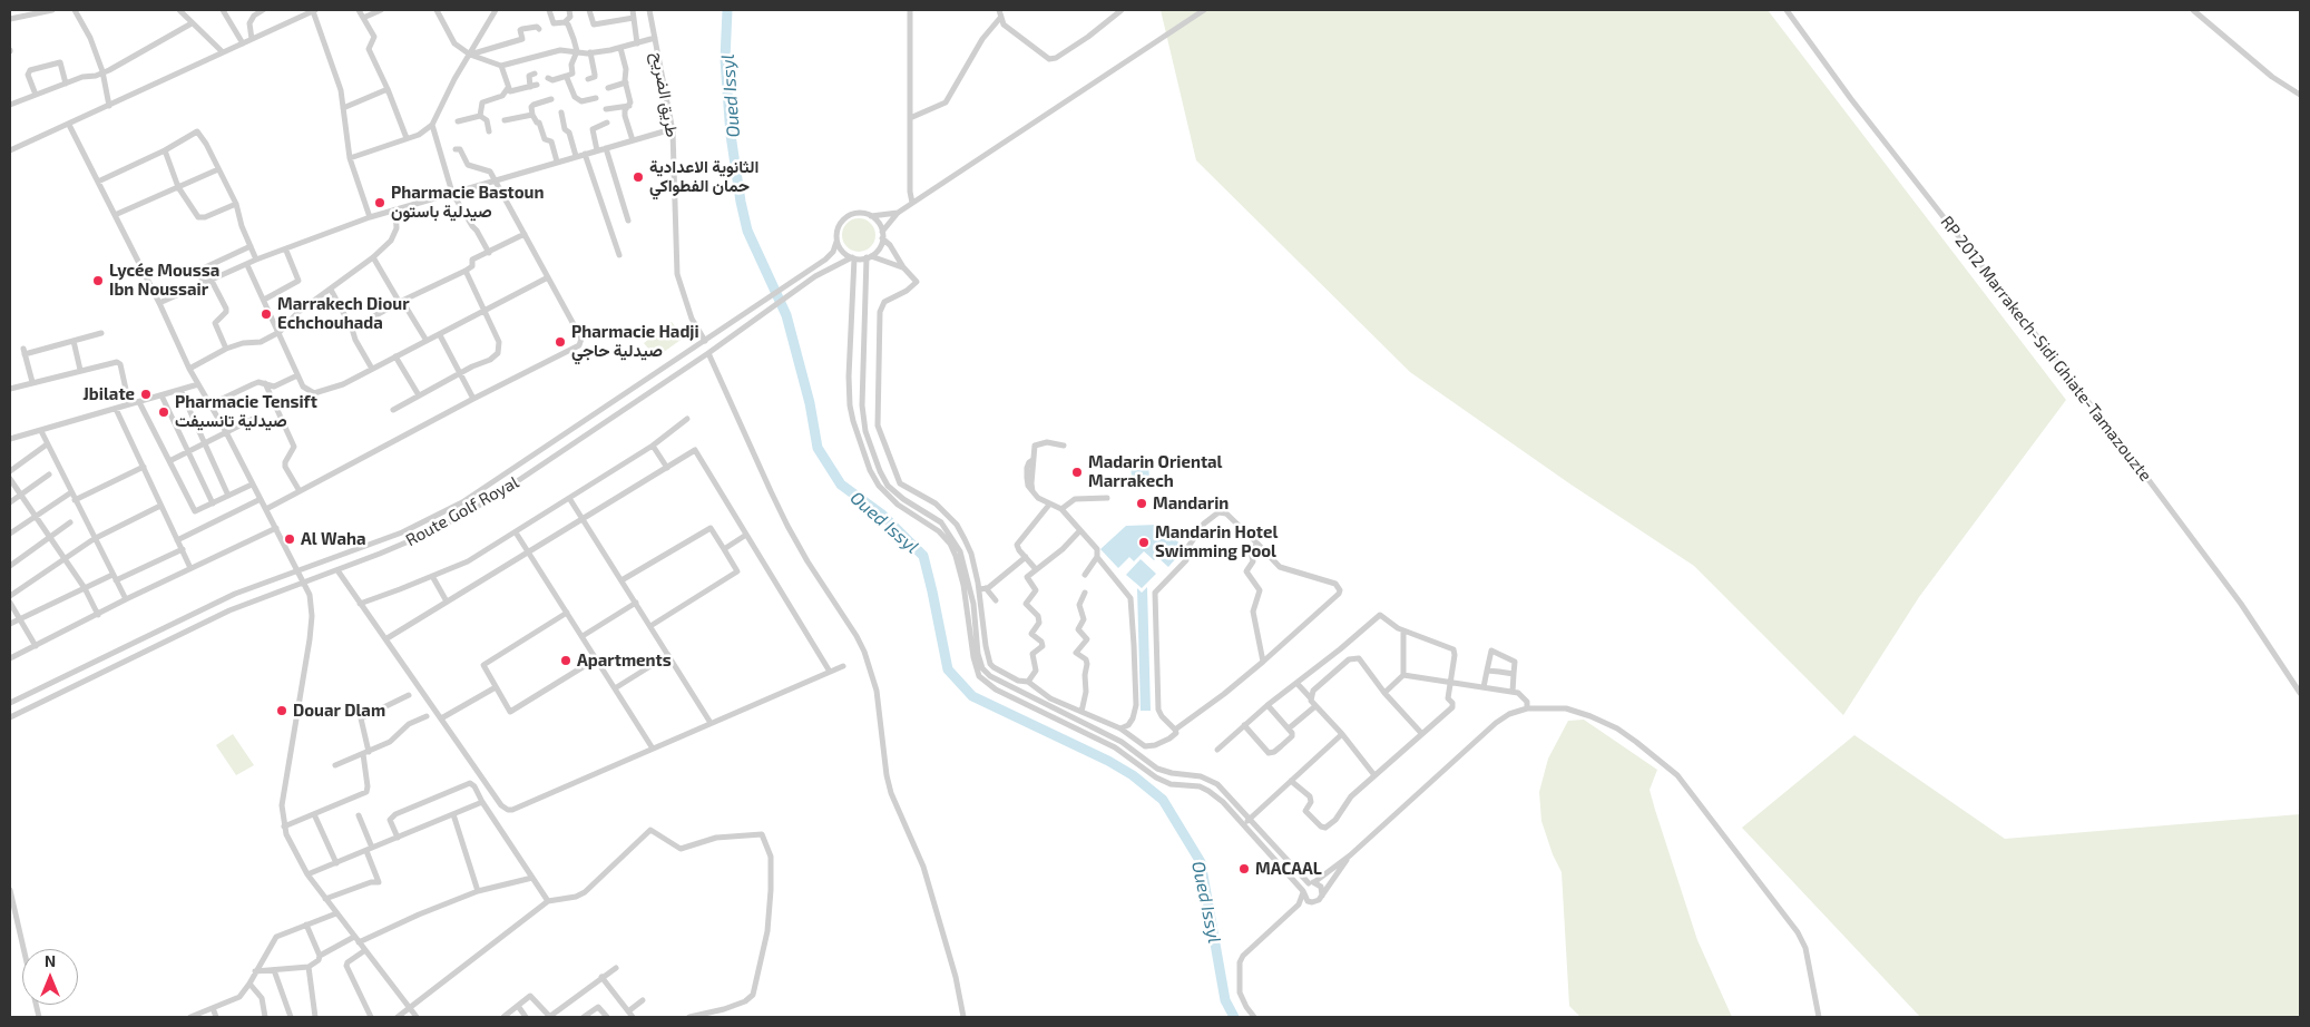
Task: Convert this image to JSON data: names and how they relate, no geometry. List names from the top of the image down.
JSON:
{
  "streets": {
    "street": ["طريق الضريح", "RP 2012 Marrakech-Sidi Ghiate-Tamazouzte", "Route Golf Royal"]
  },
  "crossings": [
    ["طريق الضريح", "Route Golf Royal"]
  ],
  "water": ["Oued Issyl"],
  "places": [
    "الثانوية الاعدادية حمان الفطواكي",
    "Pharmacie Bastoun صيدلية باستون",
    "Lycée Moussa Ibn Noussair",
    "Marrakech Diour Echchouhada",
    "Pharmacie Hadji صيدلية حاجي",
    "Jbilate",
    "Pharmacie Tensift صيدلية تانسيفت",
    "Madarin Oriental Marrakech",
    "Mandarin",
    "Al Waha",
    "Mandarin Hotel Swimming Pool",
    "Apartments",
    "Douar Dlam",
    "MACAAL"
  ],
  "north": "top"
}
